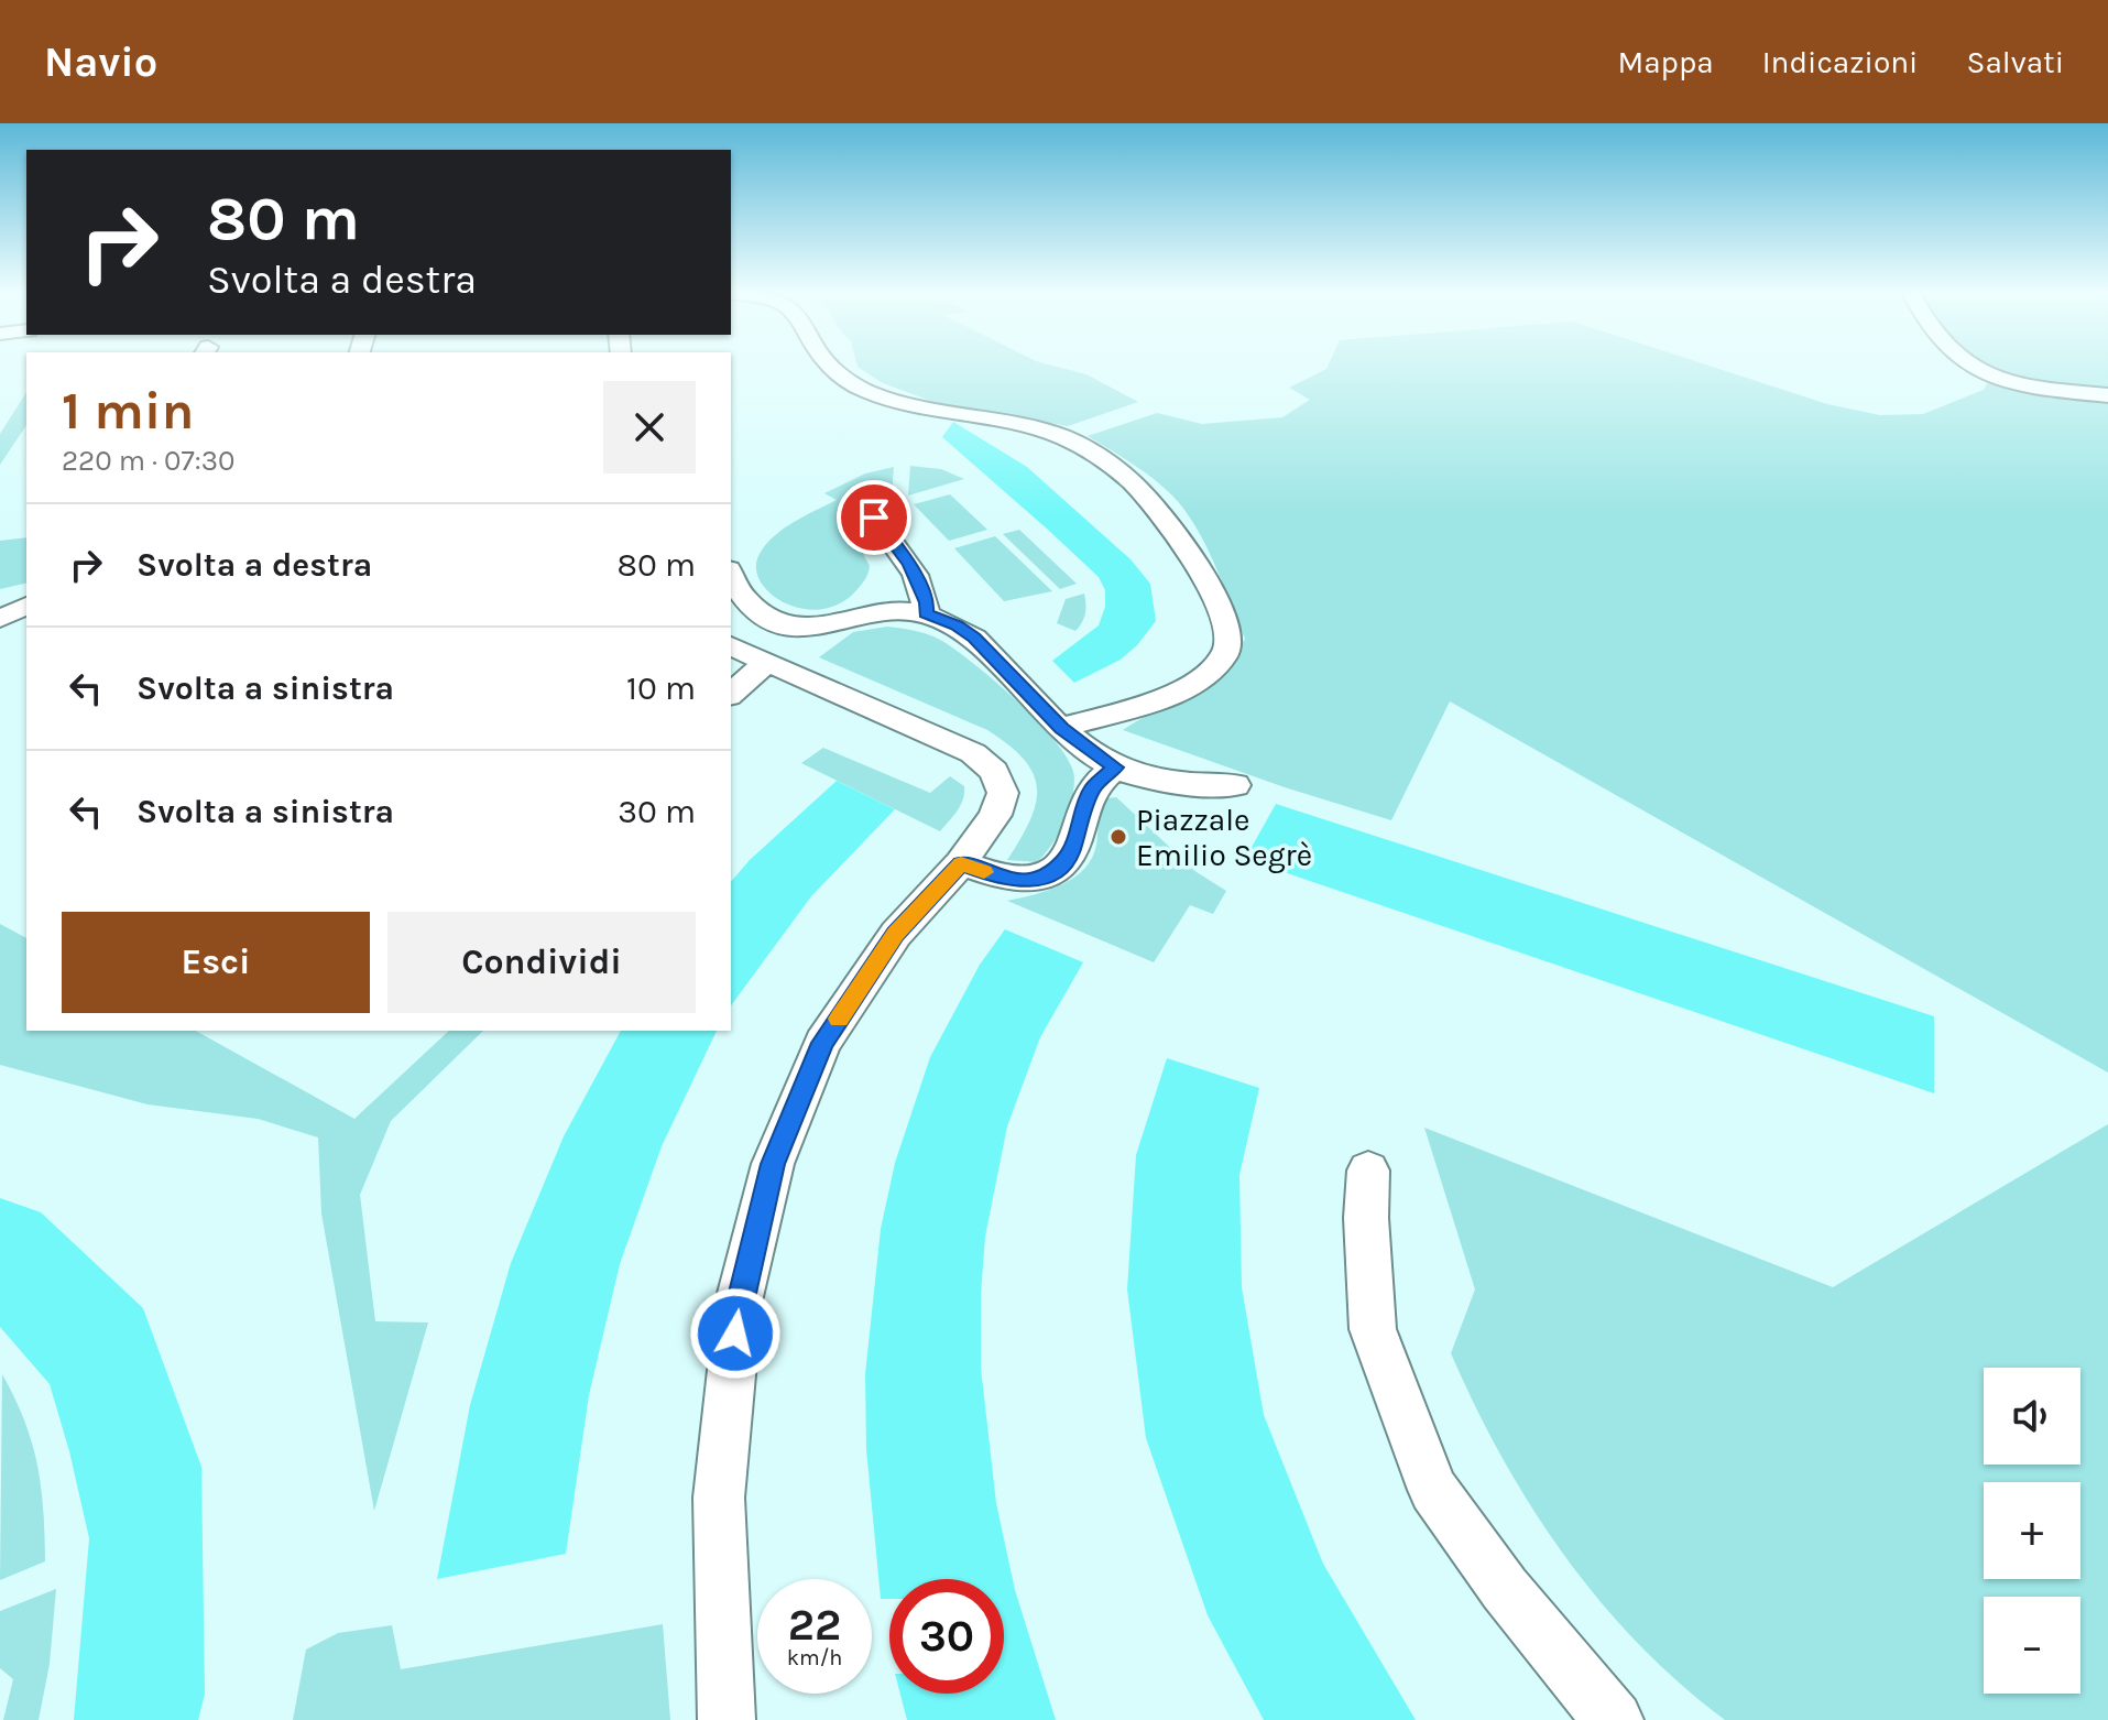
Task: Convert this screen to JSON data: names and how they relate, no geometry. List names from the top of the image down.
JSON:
{
  "places": ["Piazzale Emilio Segrè"],
  "page": {
    "header": "Navio",
    "nav": ["Mappa", "Indicazioni", "Salvati"],
    "turn": ["80 m", "Svolta a destra"],
    "heading": ["1 min", "220 m · 07:30"],
    "list": [
      {
        "name": "Svolta a destra",
        "value": "80 m"
      },
      {
        "name": "Svolta a sinistra",
        "value": "10 m"
      },
      {
        "name": "Svolta a sinistra",
        "value": "30 m"
      }
    ],
    "buttons": ["Esci", "Condividi"],
    "map_buttons": ["+", "−"],
    "speed": "22 km/h",
    "limit": "30"
  }
}
